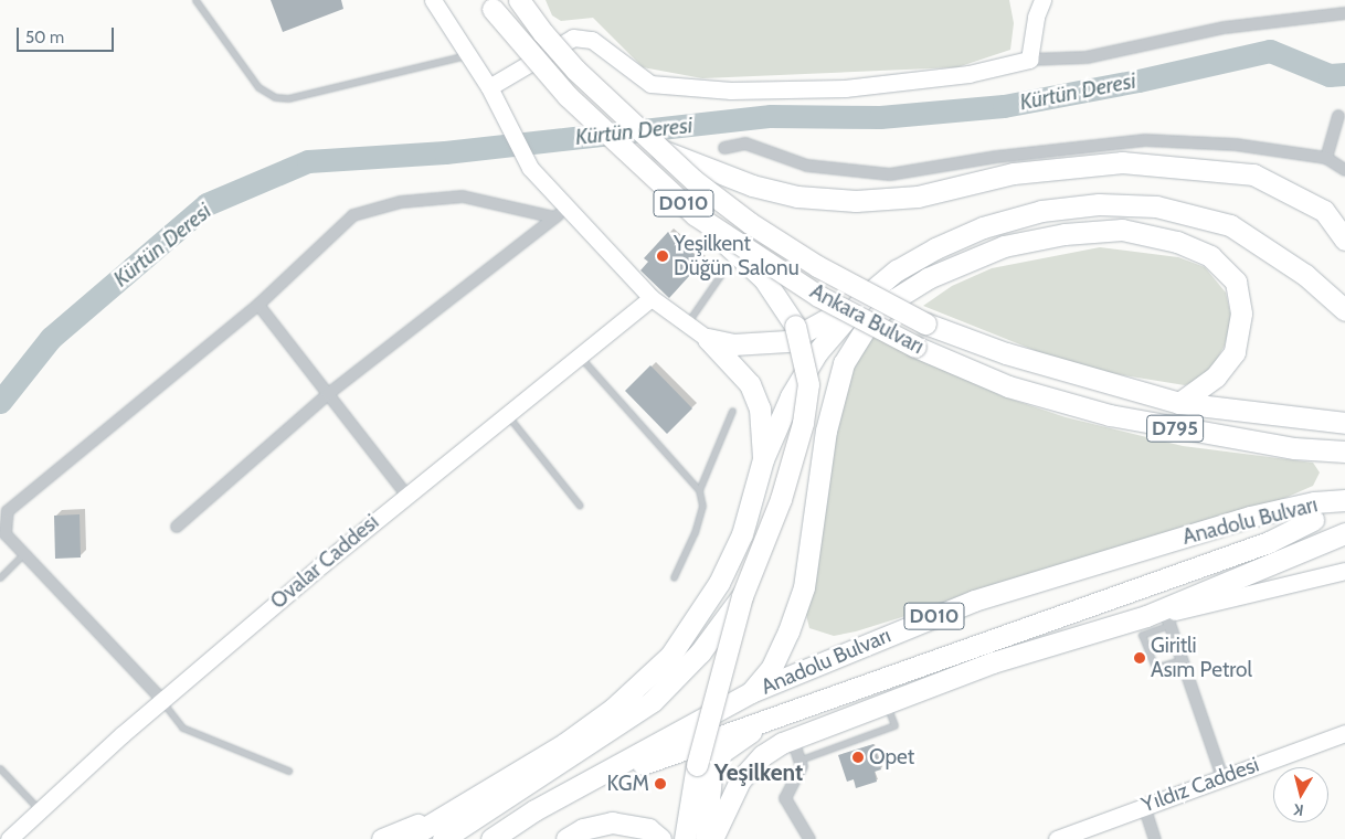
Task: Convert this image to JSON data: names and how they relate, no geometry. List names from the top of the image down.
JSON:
{
  "streets": {
    "highway": [
      "D010",
      "Ankara Bulvarı",
      "D795",
      "Anadolu Bulvarı"
    ],
    "street": ["Ovalar Caddesi", "Yıldız Caddesi"]
  },
  "districts": ["Yeşilkent"],
  "water": ["Kürtün Deresi"],
  "places": [
    "Yeşilkent Düğün Salonu",
    "Giritli Asım Petrol",
    "Opet",
    "KGM"
  ],
  "scale_bar": "50 m",
  "north": "bottom"
}
